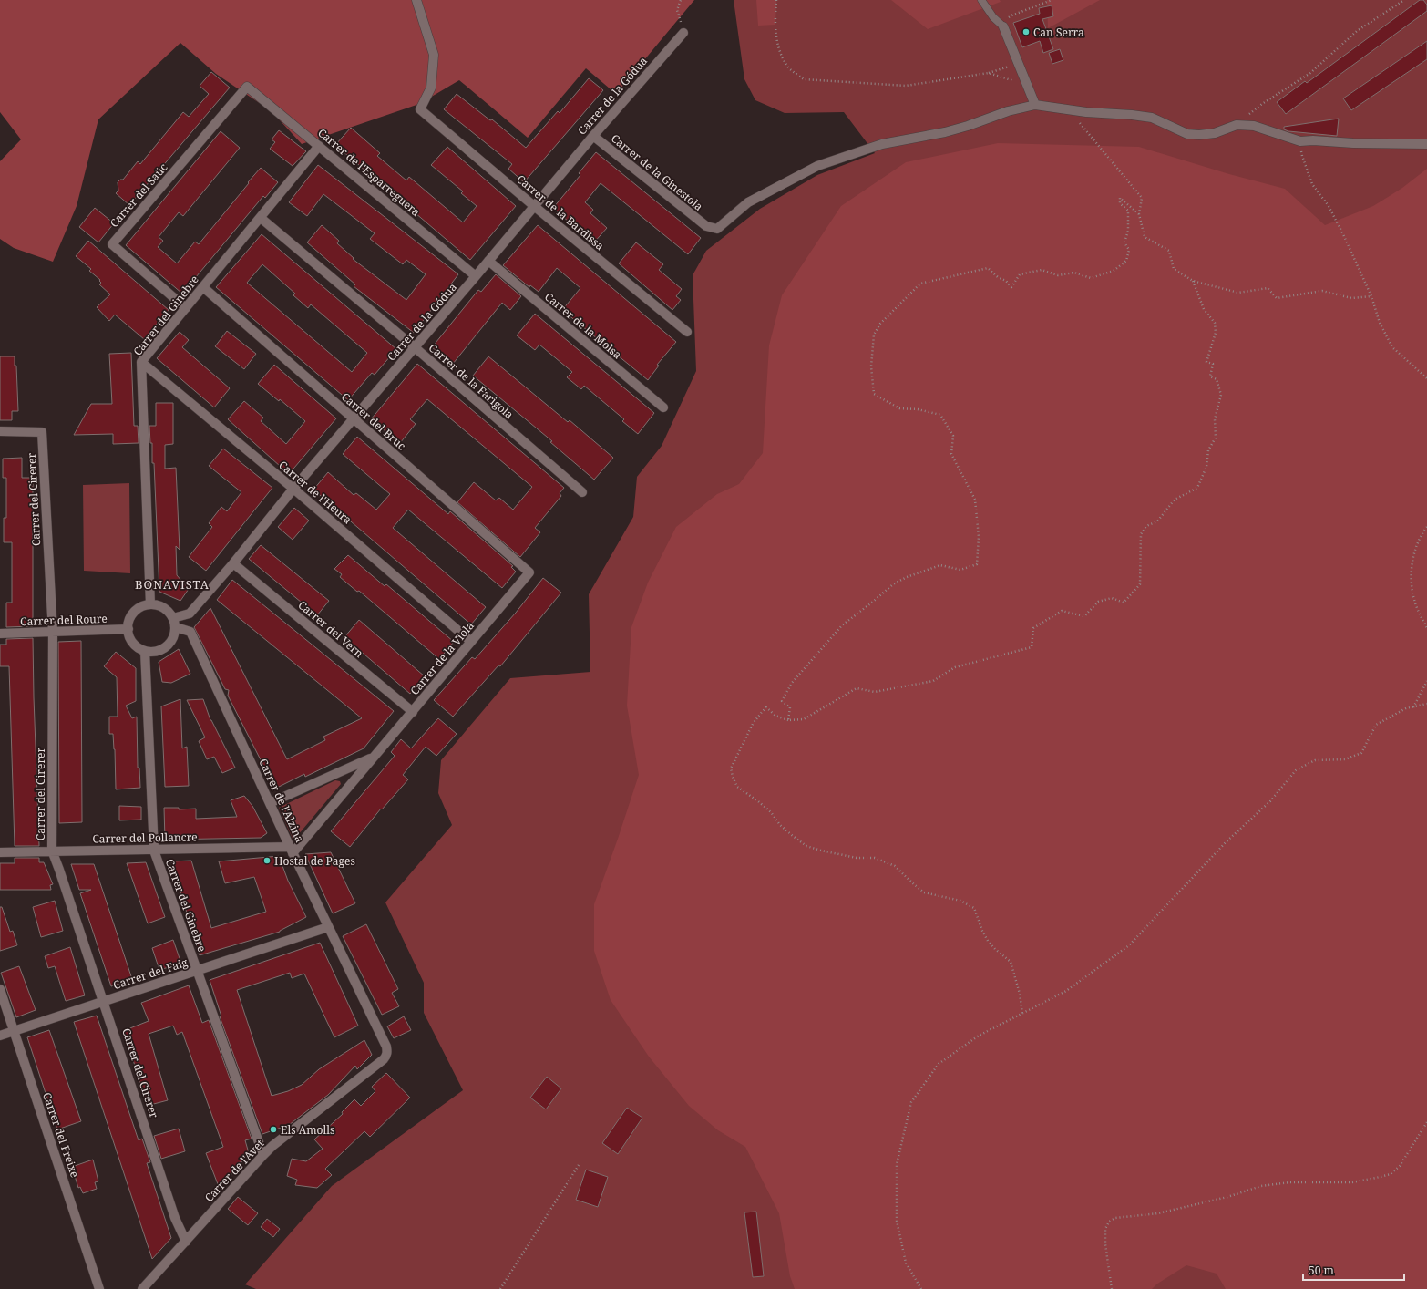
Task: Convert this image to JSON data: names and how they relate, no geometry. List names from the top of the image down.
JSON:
{
  "streets": {
    "street": [
      "Carrer de la Gódua",
      "Carrer de l'Esparreguera",
      "Carrer de la Ginestola",
      "Carrer del Saüc",
      "Carrer de la Bardissa",
      "Carrer del Ginebre",
      "Carrer de la Molsa",
      "Carrer de la Farigola",
      "Carrer del Bruc",
      "Carrer de l'Heura",
      "Carrer del Cirerer",
      "Carrer del Roure",
      "Carrer del Vern",
      "Carrer de la Viola",
      "Carrer de l'Alzina",
      "Carrer del Pollancre",
      "Carrer del Faig",
      "Carrer del Freixe",
      "Carrer de l'Avet"
    ]
  },
  "crossings": [
    ["Carrer de la Gódua", "Carrer de l'Esparreguera"],
    ["Carrer de la Gódua", "Carrer de la Ginestola"],
    ["Carrer de la Gódua", "Carrer de la Bardissa"],
    ["Carrer de la Gódua", "Carrer del Ginebre"],
    ["Carrer de la Gódua", "Carrer de la Molsa"],
    ["Carrer de la Gódua", "Carrer de la Farigola"],
    ["Carrer de la Gódua", "Carrer del Bruc"],
    ["Carrer de la Gódua", "Carrer de l'Heura"],
    ["Carrer de la Gódua", "Carrer del Roure"],
    ["Carrer de la Gódua", "Carrer del Vern"],
    ["Carrer de la Gódua", "Carrer de l'Alzina"],
    ["Carrer de l'Esparreguera", "Carrer del Saüc"],
    ["Carrer de l'Esparreguera", "Carrer del Ginebre"],
    ["Carrer del Saüc", "Carrer del Ginebre"],
    ["Carrer del Ginebre", "Carrer de la Farigola"],
    ["Carrer del Ginebre", "Carrer del Bruc"],
    ["Carrer del Ginebre", "Carrer de l'Heura"],
    ["Carrer del Ginebre", "Carrer del Roure"],
    ["Carrer del Ginebre", "Carrer de l'Alzina"],
    ["Carrer del Ginebre", "Carrer del Pollancre"],
    ["Carrer del Ginebre", "Carrer del Faig"],
    ["Carrer del Ginebre", "Carrer de l'Avet"],
    ["Carrer del Bruc", "Carrer de la Viola"],
    ["Carrer de l'Heura", "Carrer de la Viola"],
    ["Carrer del Cirerer", "Carrer del Roure"],
    ["Carrer del Cirerer", "Carrer del Pollancre"],
    ["Carrer del Cirerer", "Carrer del Faig"],
    ["Carrer del Cirerer", "Carrer de l'Avet"],
    ["Carrer del Roure", "Carrer de l'Alzina"],
    ["Carrer del Vern", "Carrer de la Viola"],
    ["Carrer de la Viola", "Carrer de l'Alzina"],
    ["Carrer de la Viola", "Carrer del Pollancre"],
    ["Carrer de l'Alzina", "Carrer del Pollancre"],
    ["Carrer de l'Alzina", "Carrer del Faig"],
    ["Carrer de l'Alzina", "Carrer de l'Avet"],
    ["Carrer del Faig", "Carrer del Freixe"]
  ],
  "districts": ["BONAVISTA"],
  "places": ["Can Serra", "Hostal de Pages", "Els Amolls"],
  "scale_bar": "50 m"
}
